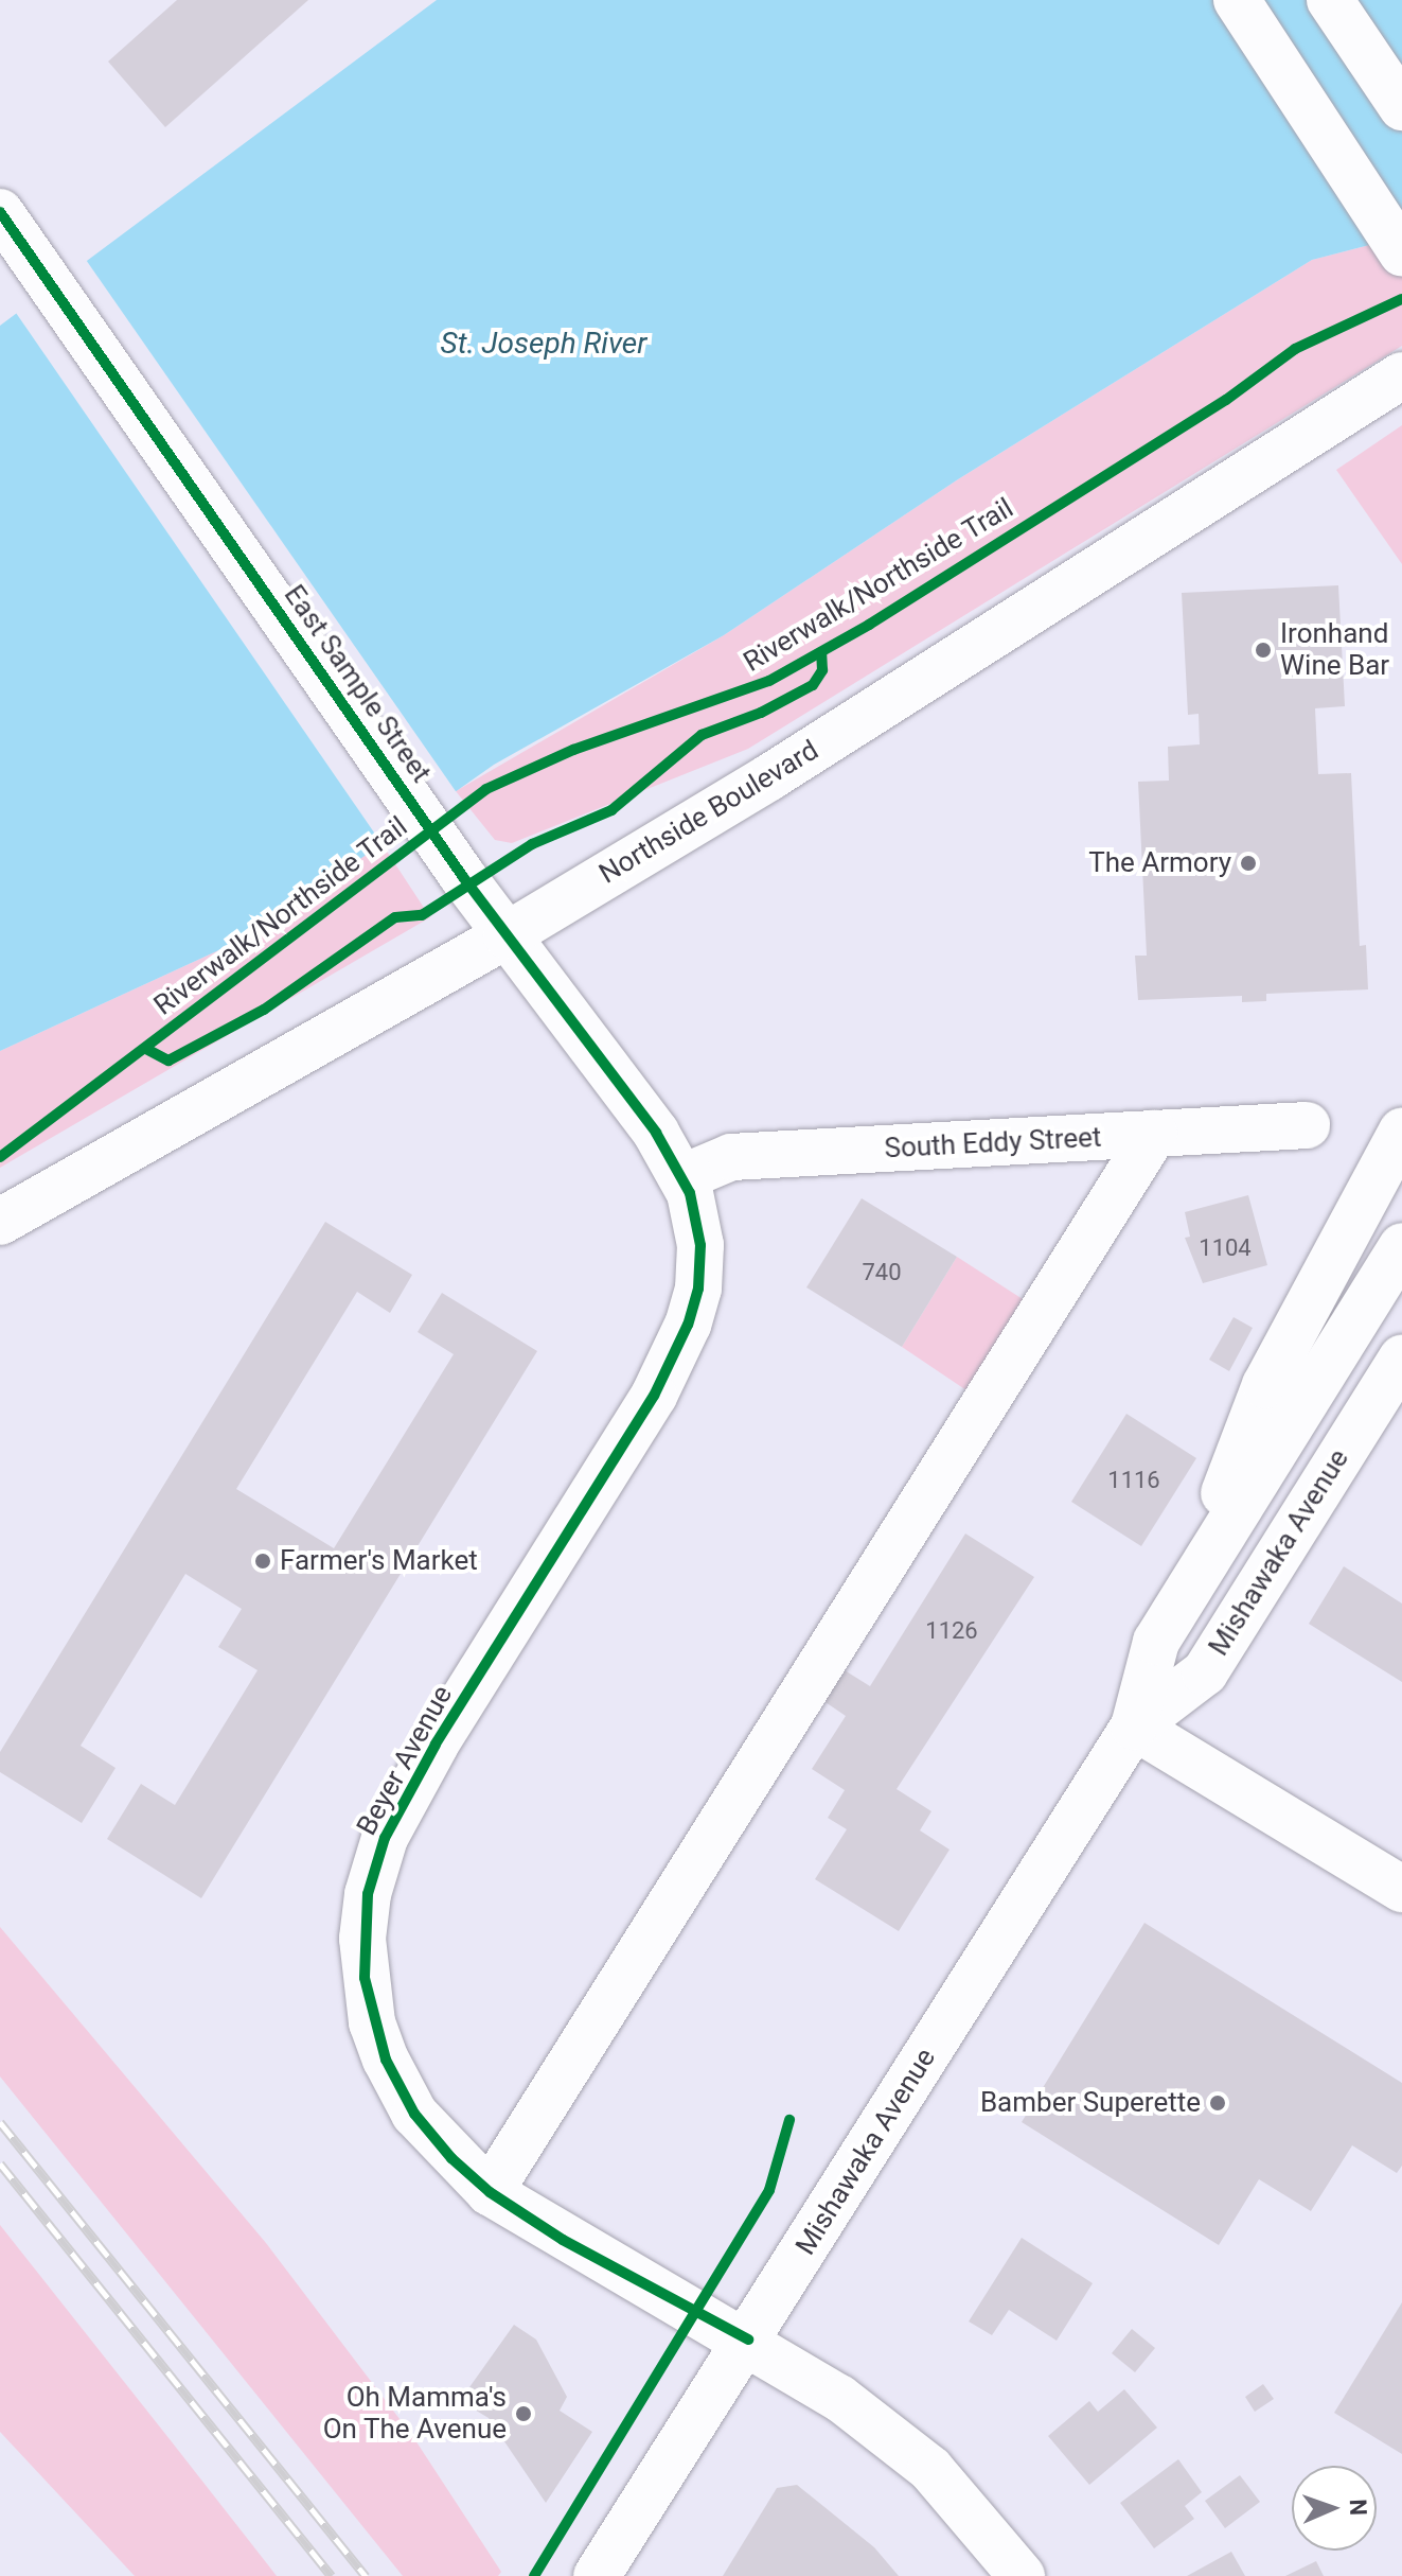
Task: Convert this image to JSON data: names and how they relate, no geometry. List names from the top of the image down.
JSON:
{
  "streets": {
    "street": [
      "East Sample Street",
      "Northside Boulevard",
      "South Eddy Street",
      "Mishawaka Avenue",
      "Beyer Avenue"
    ],
    "cycle path": ["Riverwalk/Northside Trail"]
  },
  "crossings": [
    ["East Sample Street", "Northside Boulevard"],
    ["East Sample Street", "South Eddy Street"],
    ["East Sample Street", "Beyer Avenue"],
    ["South Eddy Street", "Beyer Avenue"],
    ["Mishawaka Avenue", "Beyer Avenue"]
  ],
  "water": ["St. Joseph River"],
  "places": [
    "Ironhand Wine Bar",
    "The Armory",
    "Farmer's Market",
    "Bamber Superette",
    "Oh Mamma's On The Avenue"
  ],
  "house_numbers": [
    "1104",
    "740",
    "1116",
    "1126"
  ],
  "north": "right"
}
